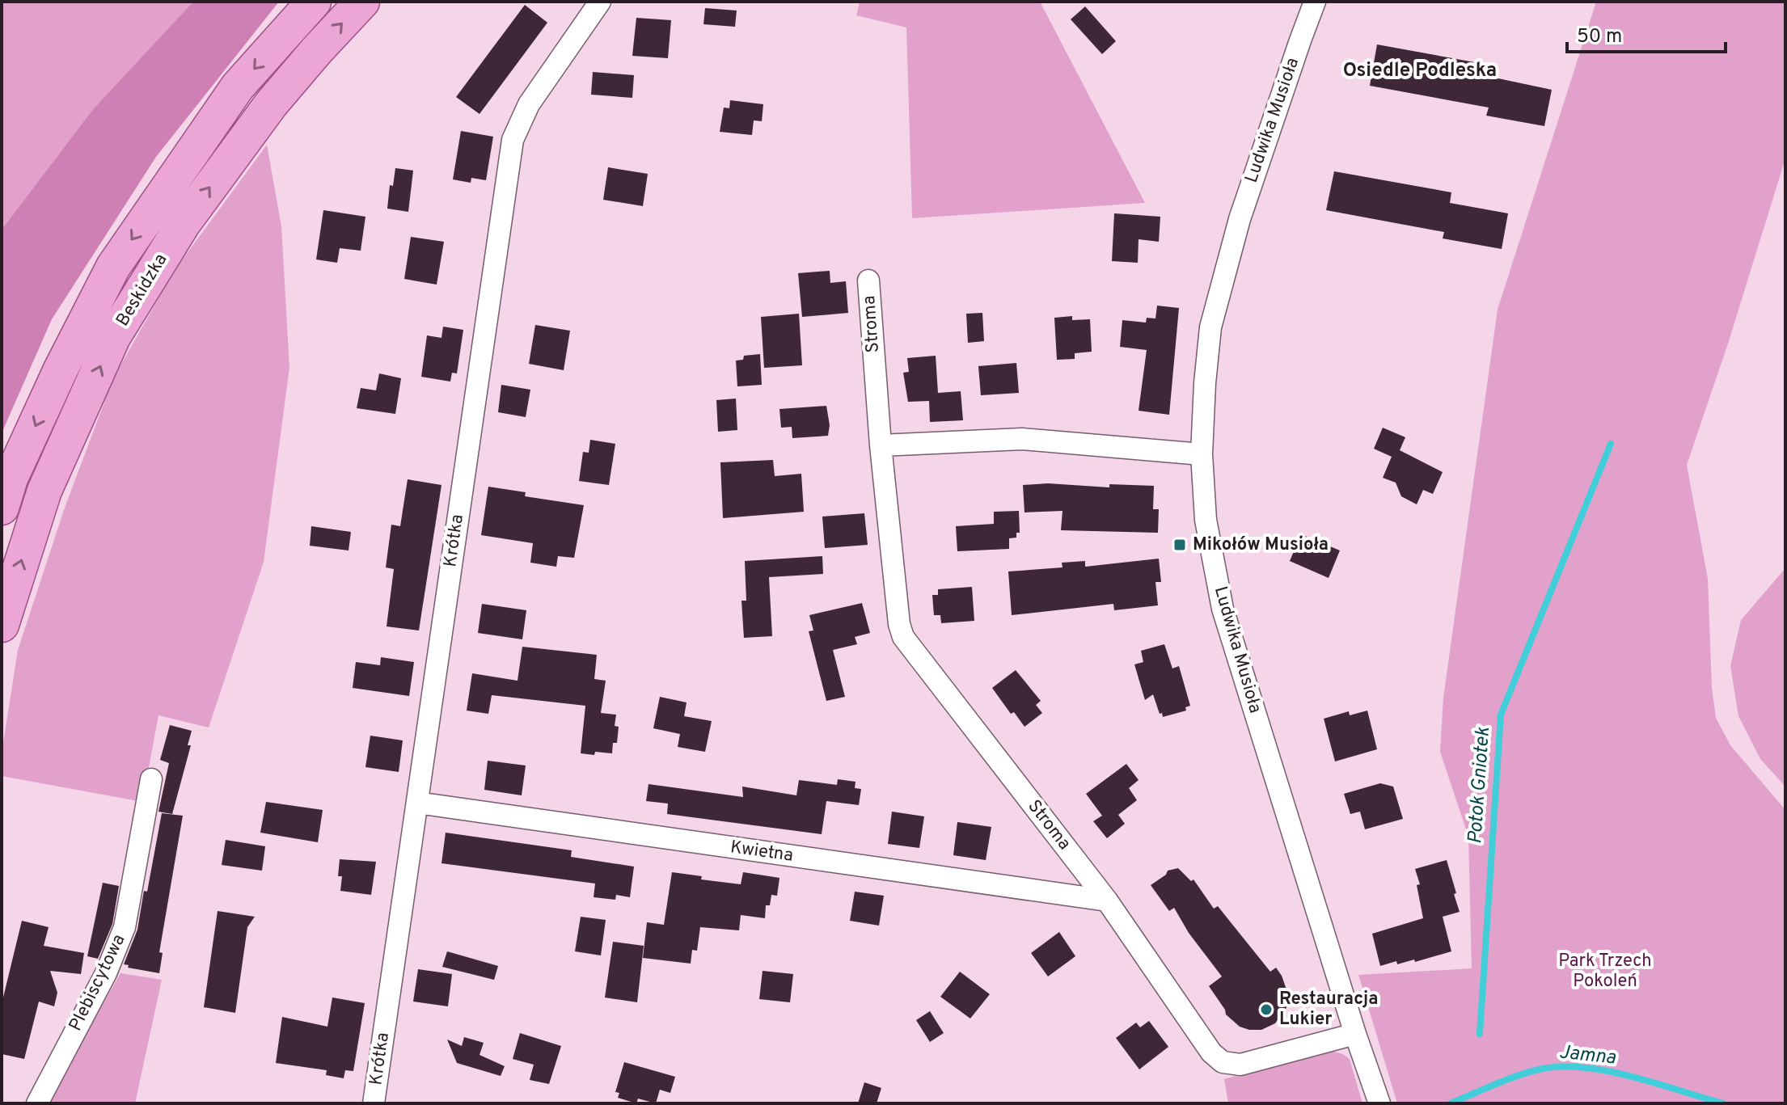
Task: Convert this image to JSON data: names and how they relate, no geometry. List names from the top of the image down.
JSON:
{
  "streets": {
    "main road": ["Beskidzka"],
    "street": [
      "Ludwika Musioła",
      "Stroma",
      "Krótka",
      "Kwietna",
      "Plebiscytowa"
    ]
  },
  "crossings": [
    ["Ludwika Musioła", "Stroma"],
    ["Stroma", "Kwietna"],
    ["Krótka", "Kwietna"]
  ],
  "districts": ["Osiedle Podleska"],
  "water": ["Potok Gniotek", "Jamna"],
  "parks": ["Park Trzech Pokoleń"],
  "places": {
    "transit": ["Mikołów Musioła"],
    "other": ["Restauracja Lukier"]
  },
  "scale_bar": "50 m"
}
